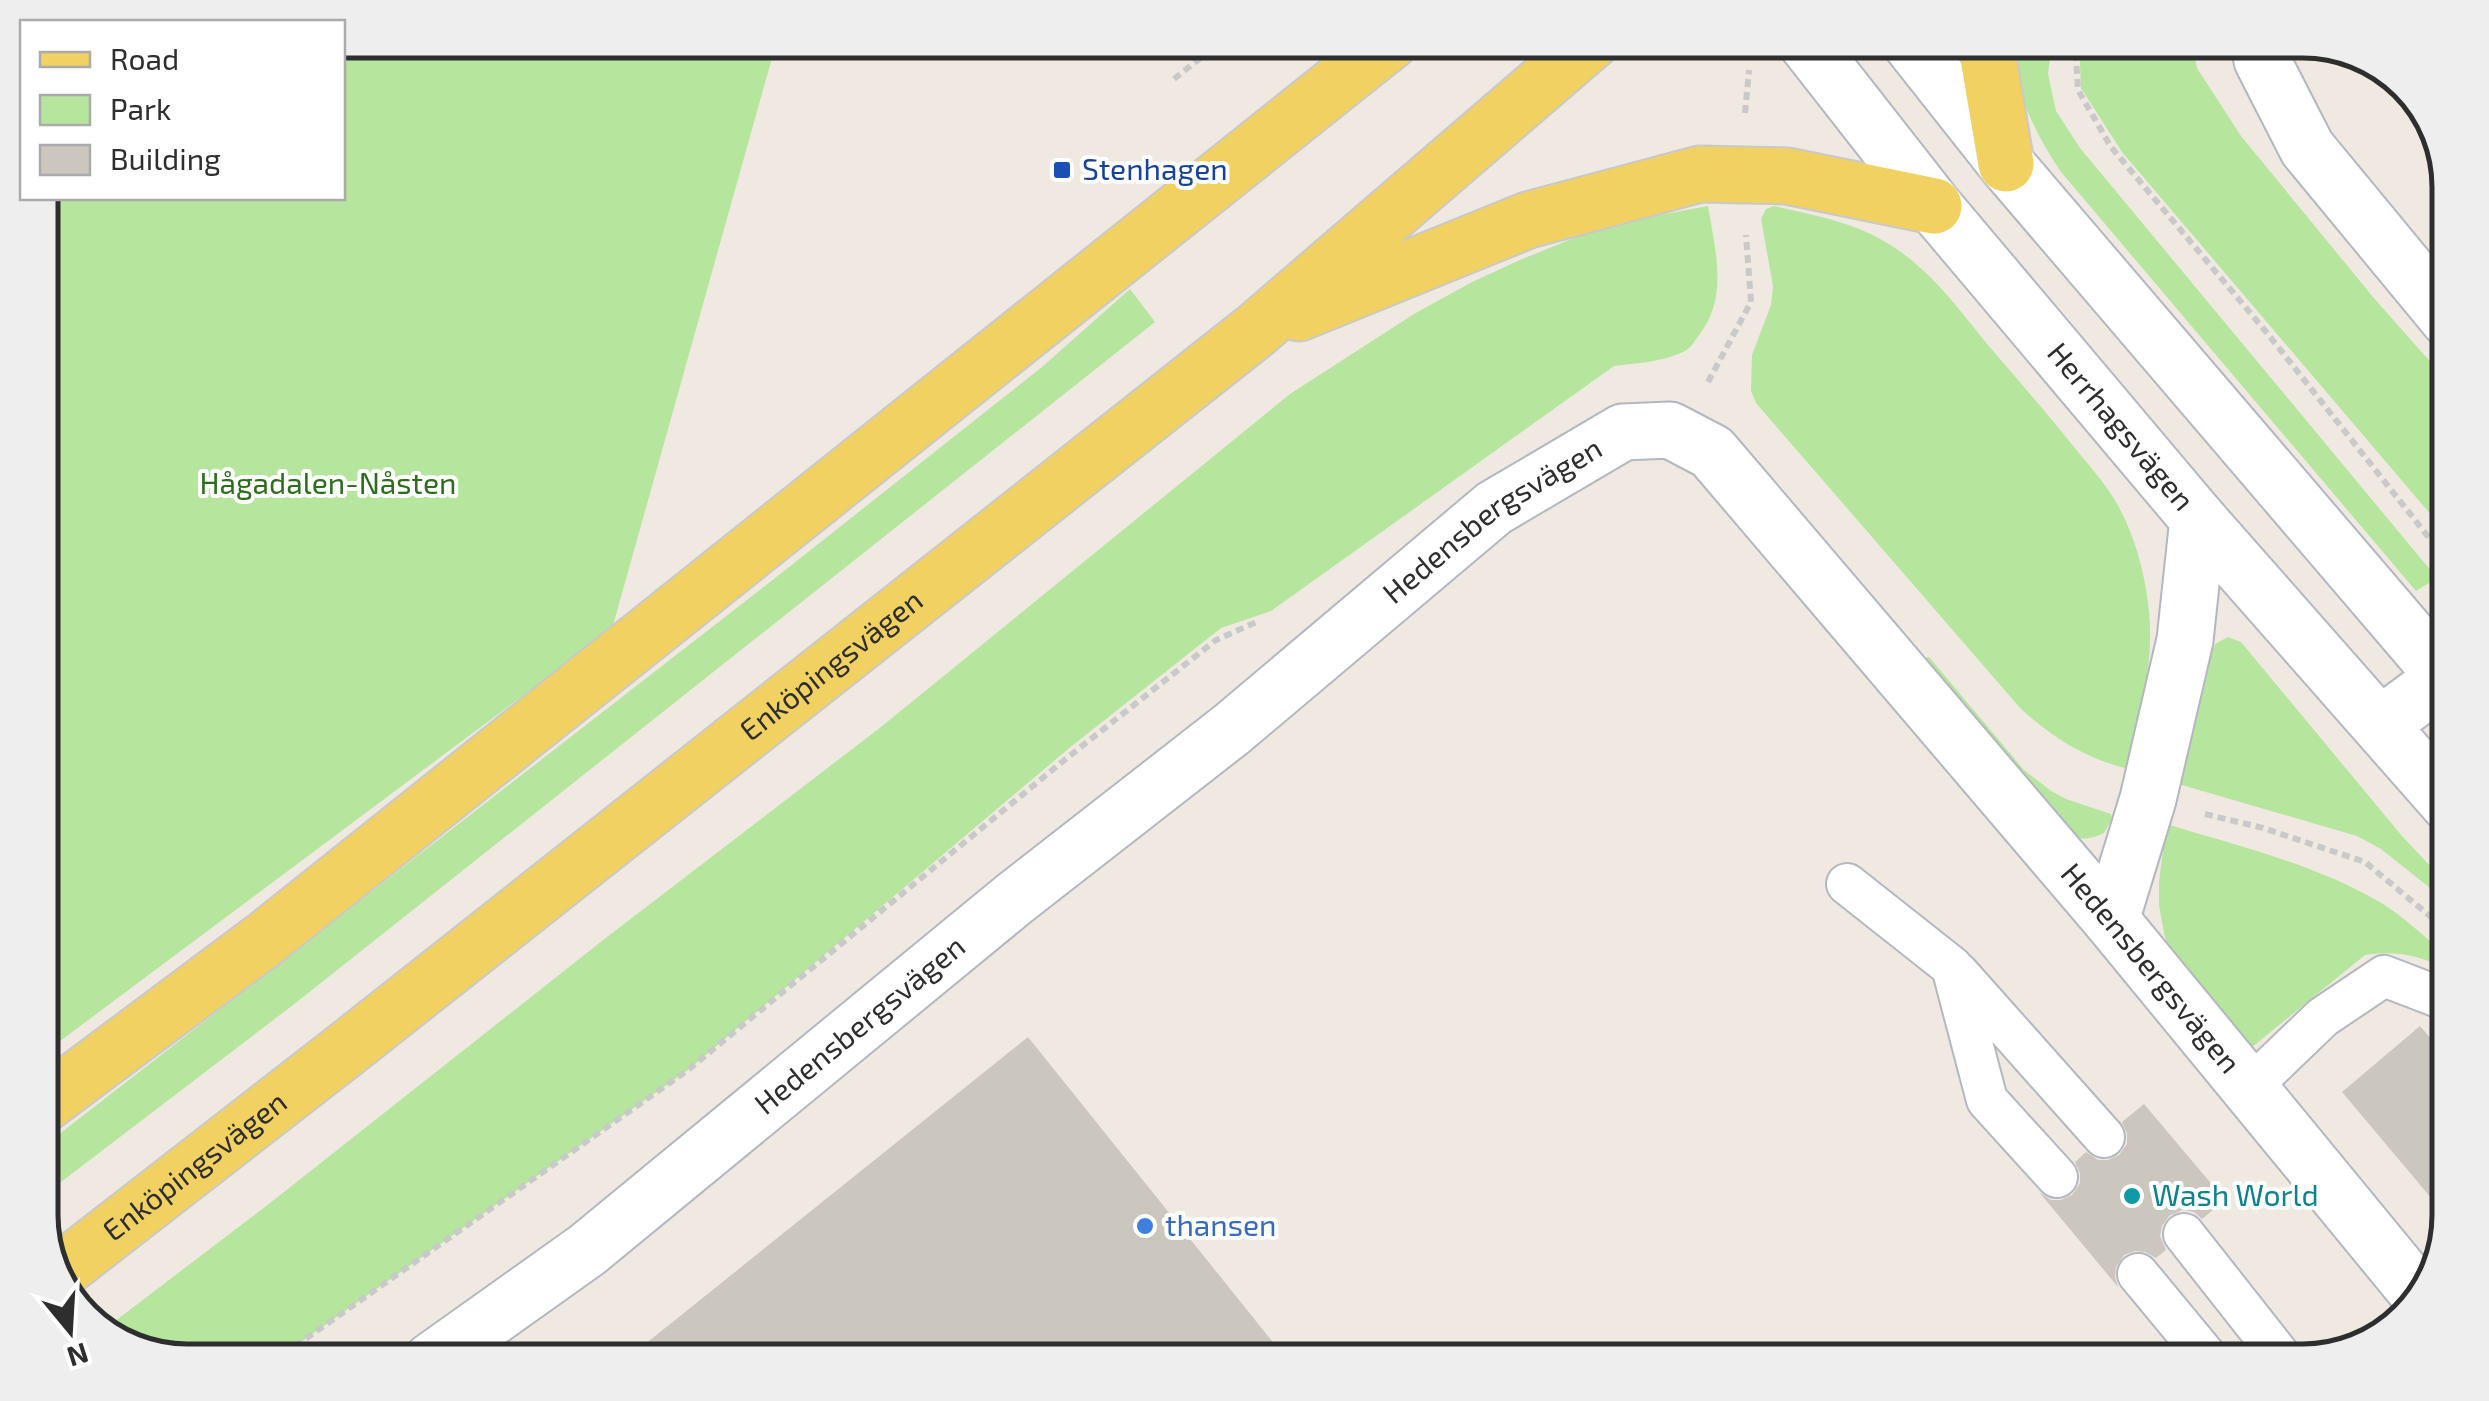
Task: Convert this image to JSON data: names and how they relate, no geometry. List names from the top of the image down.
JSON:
{
  "streets": {
    "main road": ["Enköpingsvägen"],
    "street": ["Herrhagsvägen", "Hedensbergsvägen"]
  },
  "parks": ["Hågadalen-Nåsten"],
  "places": {
    "transit": ["Stenhagen"],
    "other": ["Wash World", "thansen"]
  },
  "legend": ["Road", "Park", "Building"],
  "north": "bottom"
}
